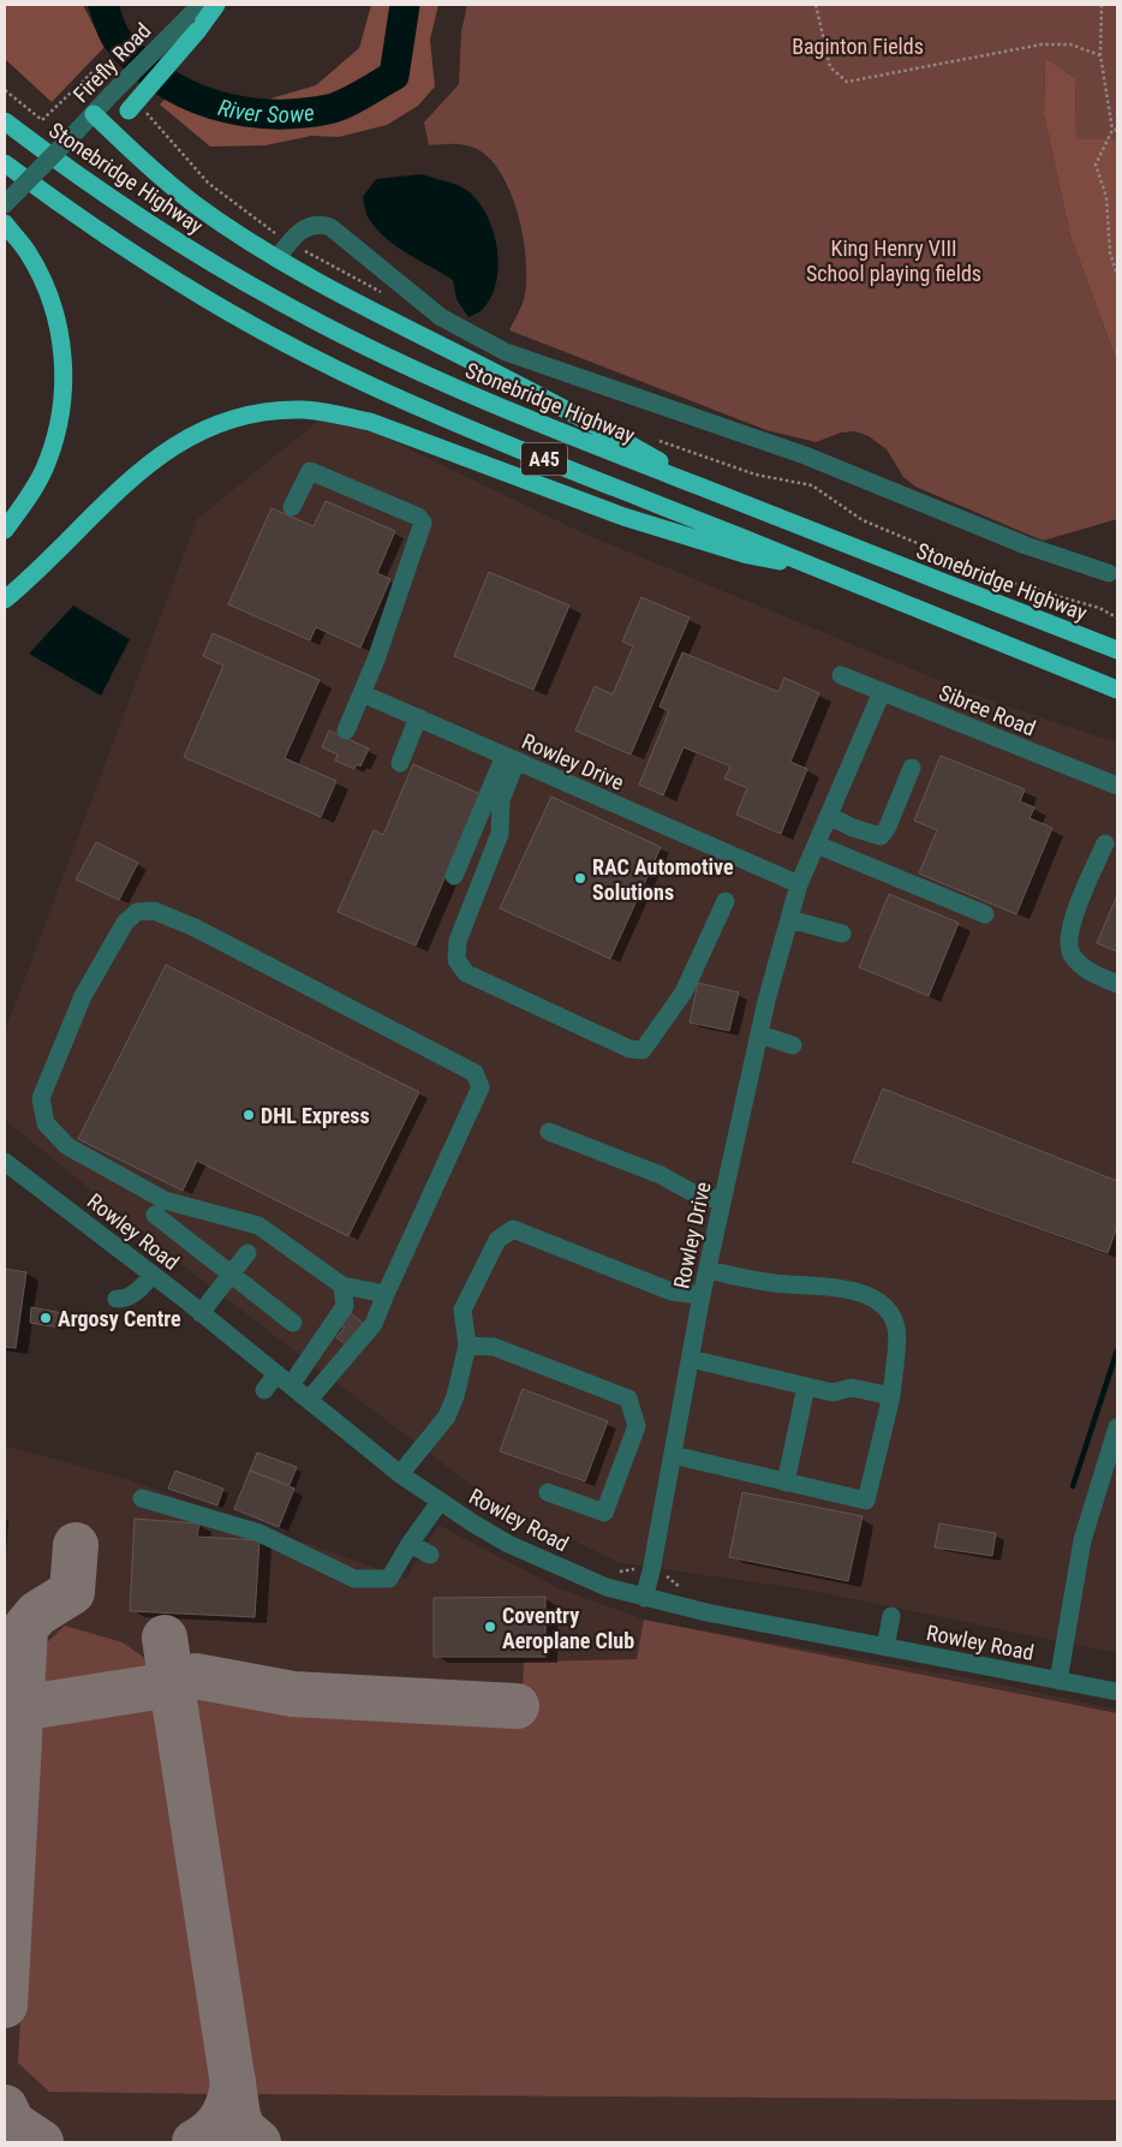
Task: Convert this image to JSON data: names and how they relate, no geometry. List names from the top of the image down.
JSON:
{
  "streets": {
    "highway": ["Stonebridge Highway", "A45"],
    "street": [
      "Firefly Road",
      "Sibree Road",
      "Rowley Drive",
      "Rowley Road"
    ]
  },
  "crossings": [
    ["Sibree Road", "Rowley Drive"],
    ["Rowley Drive", "Rowley Road"]
  ],
  "water": ["River Sowe"],
  "parks": ["Baginton Fields", "King Henry VIII School playing fields"],
  "places": [
    "RAC Automotive Solutions",
    "DHL Express",
    "Argosy Centre",
    "Coventry Aeroplane Club"
  ]
}
